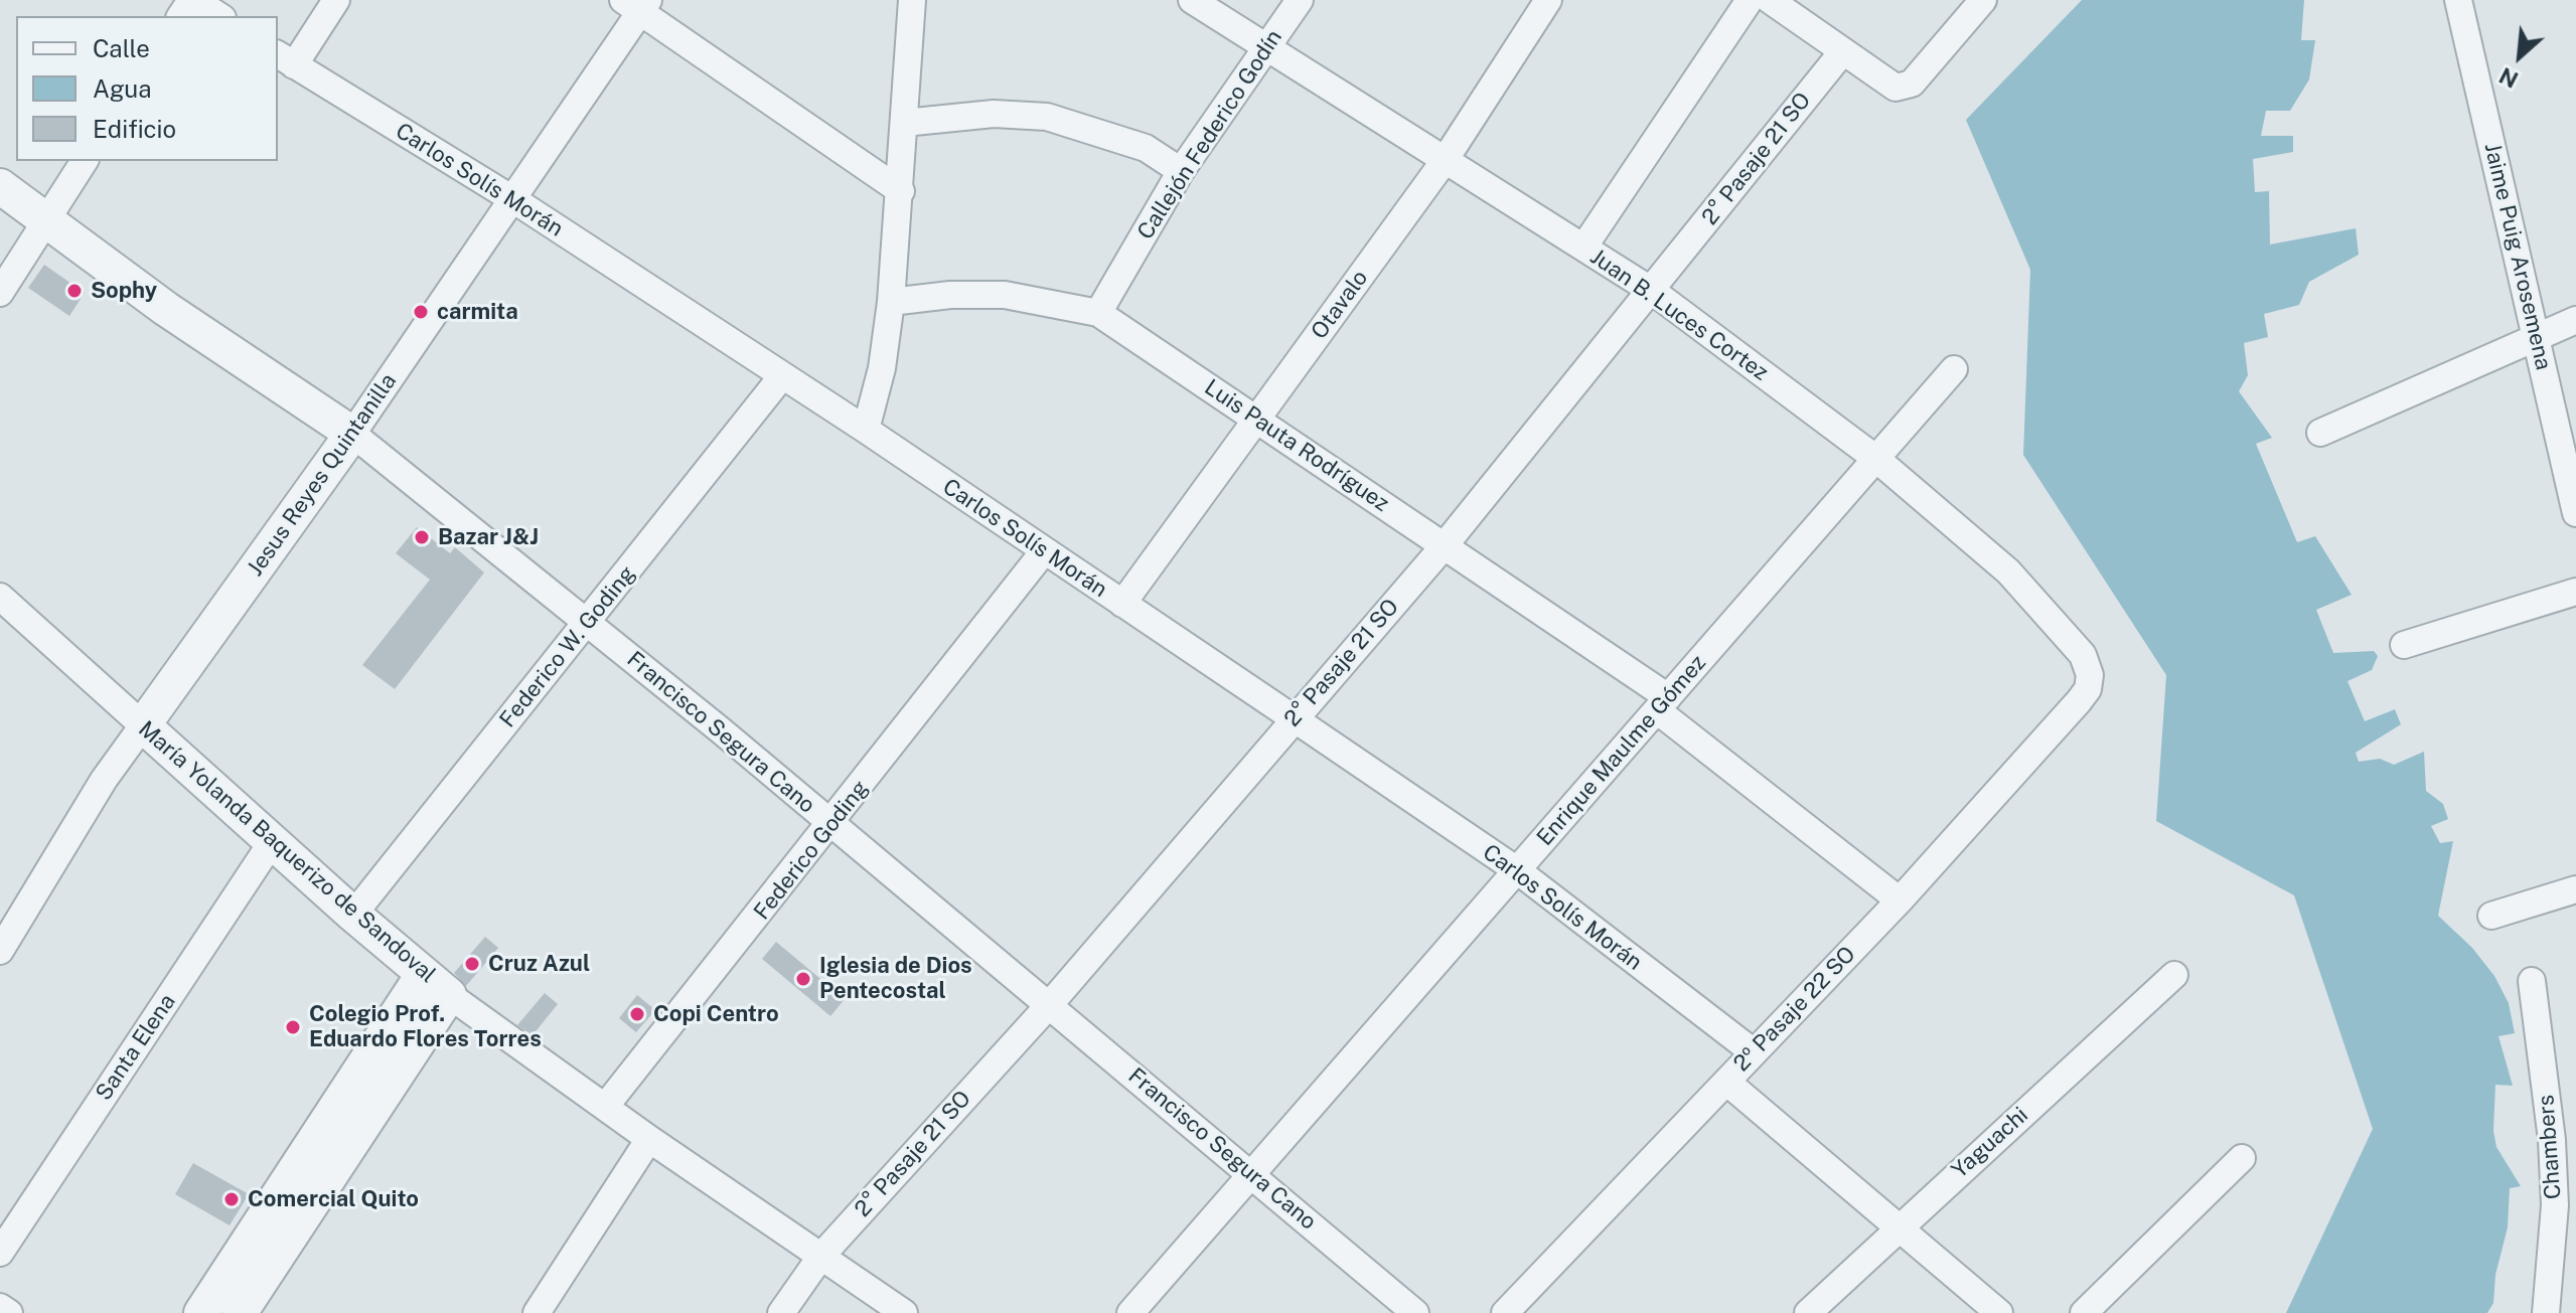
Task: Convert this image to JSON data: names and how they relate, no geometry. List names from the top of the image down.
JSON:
{
  "streets": {
    "street": [
      "Callejón Federico Godín",
      "2° Pasaje 21 SO",
      "Carlos Solís Morán",
      "Jaime Puig Arosemena",
      "Otavalo",
      "Juan B. Luces Cortez",
      "Luis Pauta Rodríguez",
      "Jesus Reyes Quintanilla",
      "Federico W. Goding",
      "Francisco Segura Cano",
      "Enrique Maulme Gómez",
      "Federico Goding",
      "María Yolanda Baquerizo de Sandoval",
      "2º Pasaje 22 SO",
      "Santa Elena",
      "Yaguachi",
      "Chambers"
    ]
  },
  "crossings": [
    ["Callejón Federico Godín", "Juan B. Luces Cortez"],
    ["Callejón Federico Godín", "Luis Pauta Rodríguez"],
    ["2° Pasaje 21 SO", "Carlos Solís Morán"],
    ["2° Pasaje 21 SO", "Juan B. Luces Cortez"],
    ["2° Pasaje 21 SO", "Luis Pauta Rodríguez"],
    ["2° Pasaje 21 SO", "Francisco Segura Cano"],
    ["2° Pasaje 21 SO", "María Yolanda Baquerizo de Sandoval"],
    ["Carlos Solís Morán", "Otavalo"],
    ["Carlos Solís Morán", "Jesus Reyes Quintanilla"],
    ["Carlos Solís Morán", "Federico W. Goding"],
    ["Carlos Solís Morán", "Enrique Maulme Gómez"],
    ["Carlos Solís Morán", "Federico Goding"],
    ["Carlos Solís Morán", "2º Pasaje 22 SO"],
    ["Otavalo", "Juan B. Luces Cortez"],
    ["Otavalo", "Luis Pauta Rodríguez"],
    ["Juan B. Luces Cortez", "Enrique Maulme Gómez"],
    ["Juan B. Luces Cortez", "2º Pasaje 22 SO"],
    ["Luis Pauta Rodríguez", "Enrique Maulme Gómez"],
    ["Luis Pauta Rodríguez", "2º Pasaje 22 SO"],
    ["Jesus Reyes Quintanilla", "Francisco Segura Cano"],
    ["Jesus Reyes Quintanilla", "María Yolanda Baquerizo de Sandoval"],
    ["Federico W. Goding", "Francisco Segura Cano"],
    ["Federico W. Goding", "María Yolanda Baquerizo de Sandoval"],
    ["Francisco Segura Cano", "Enrique Maulme Gómez"],
    ["Francisco Segura Cano", "Federico Goding"],
    ["Federico Goding", "María Yolanda Baquerizo de Sandoval"],
    ["María Yolanda Baquerizo de Sandoval", "Santa Elena"]
  ],
  "places": [
    "Sophy",
    "carmita",
    "Bazar J&J",
    "Cruz Azul",
    "Iglesia de Dios Pentecostal",
    "Copi Centro",
    "Colegio Prof. Eduardo Flores Torres",
    "Comercial Quito"
  ],
  "legend": ["Calle", "Agua", "Edificio"],
  "north": "bottom left"
}
